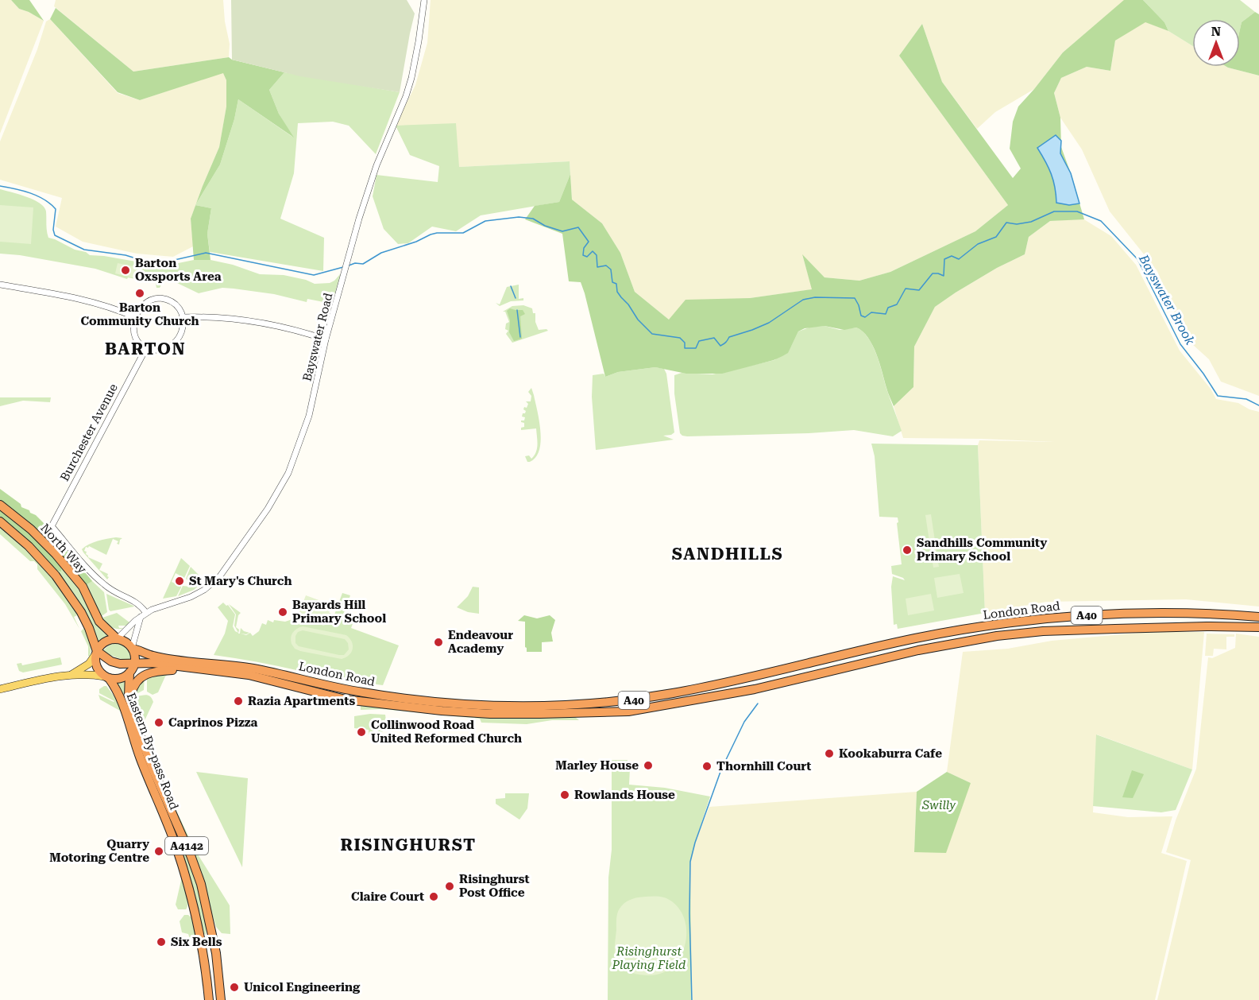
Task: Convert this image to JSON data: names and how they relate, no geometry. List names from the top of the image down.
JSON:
{
  "streets": {
    "highway": [
      "North Way",
      "London Road",
      "A40",
      "Eastern By-pass Road",
      "A4142"
    ],
    "street": ["Bayswater Road", "Burchester Avenue"]
  },
  "crossings": [
    ["Bayswater Road", "North Way"],
    ["Burchester Avenue", "North Way"],
    ["North Way", "London Road"],
    ["North Way", "Eastern By-pass Road"]
  ],
  "districts": ["BARTON", "SANDHILLS", "RISINGHURST"],
  "water": ["Bayswater Brook"],
  "parks": ["Swilly", "Risinghurst Playing Field"],
  "places": [
    "Barton Oxsports Area",
    "Barton Community Church",
    "Sandhills Community Primary School",
    "St Mary's Church",
    "Bayards Hill Primary School",
    "Endeavour Academy",
    "Razia Apartments",
    "Caprinos Pizza",
    "Collinwood Road United Reformed Church",
    "Kookaburra Cafe",
    "Marley House",
    "Thornhill Court",
    "Rowlands House",
    "Quarry Motoring Centre",
    "Risinghurst Post Office",
    "Claire Court",
    "Six Bells",
    "Unicol Engineering"
  ],
  "north": "top"
}
